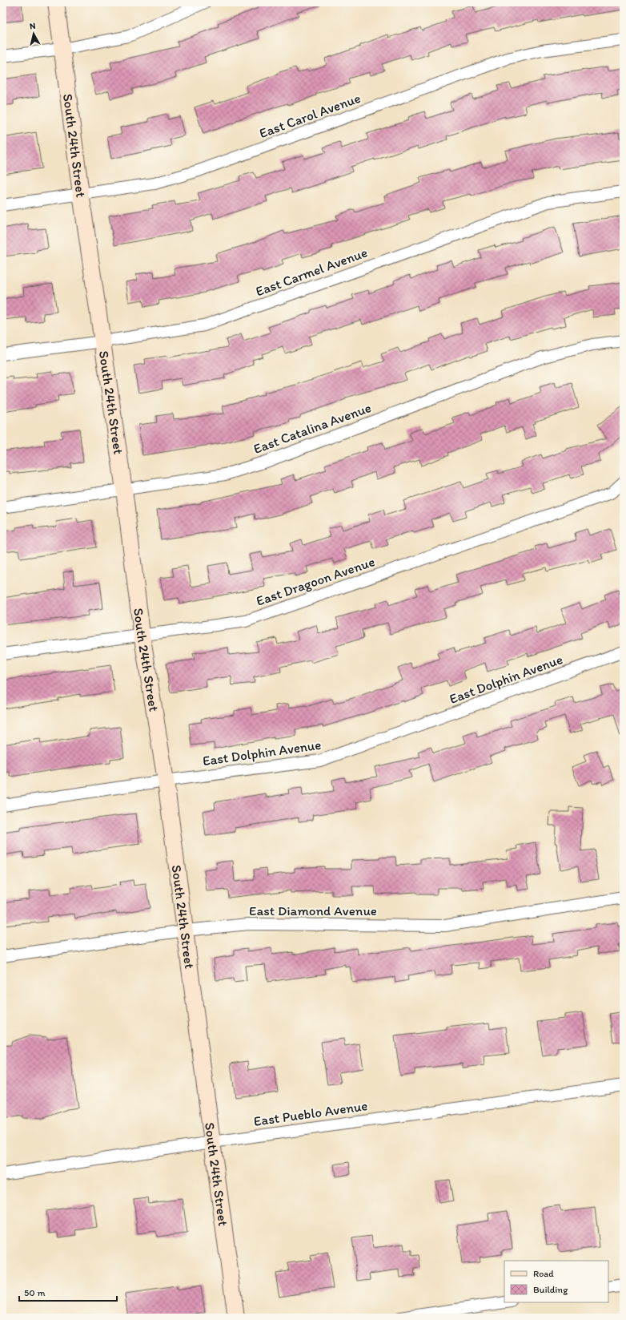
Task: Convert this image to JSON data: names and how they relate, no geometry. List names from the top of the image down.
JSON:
{
  "streets": {
    "street": [
      "East Carol Avenue",
      "South 24th Street",
      "East Carmel Avenue",
      "East Catalina Avenue",
      "East Dragoon Avenue",
      "East Dolphin Avenue",
      "East Diamond Avenue",
      "East Pueblo Avenue"
    ]
  },
  "crossings": [
    ["East Carol Avenue", "South 24th Street"],
    ["South 24th Street", "East Carmel Avenue"],
    ["South 24th Street", "East Catalina Avenue"],
    ["South 24th Street", "East Dragoon Avenue"],
    ["South 24th Street", "East Dolphin Avenue"],
    ["South 24th Street", "East Diamond Avenue"],
    ["South 24th Street", "East Pueblo Avenue"]
  ],
  "legend": ["Road", "Building"],
  "scale_bar": "50 m",
  "north": "top"
}
